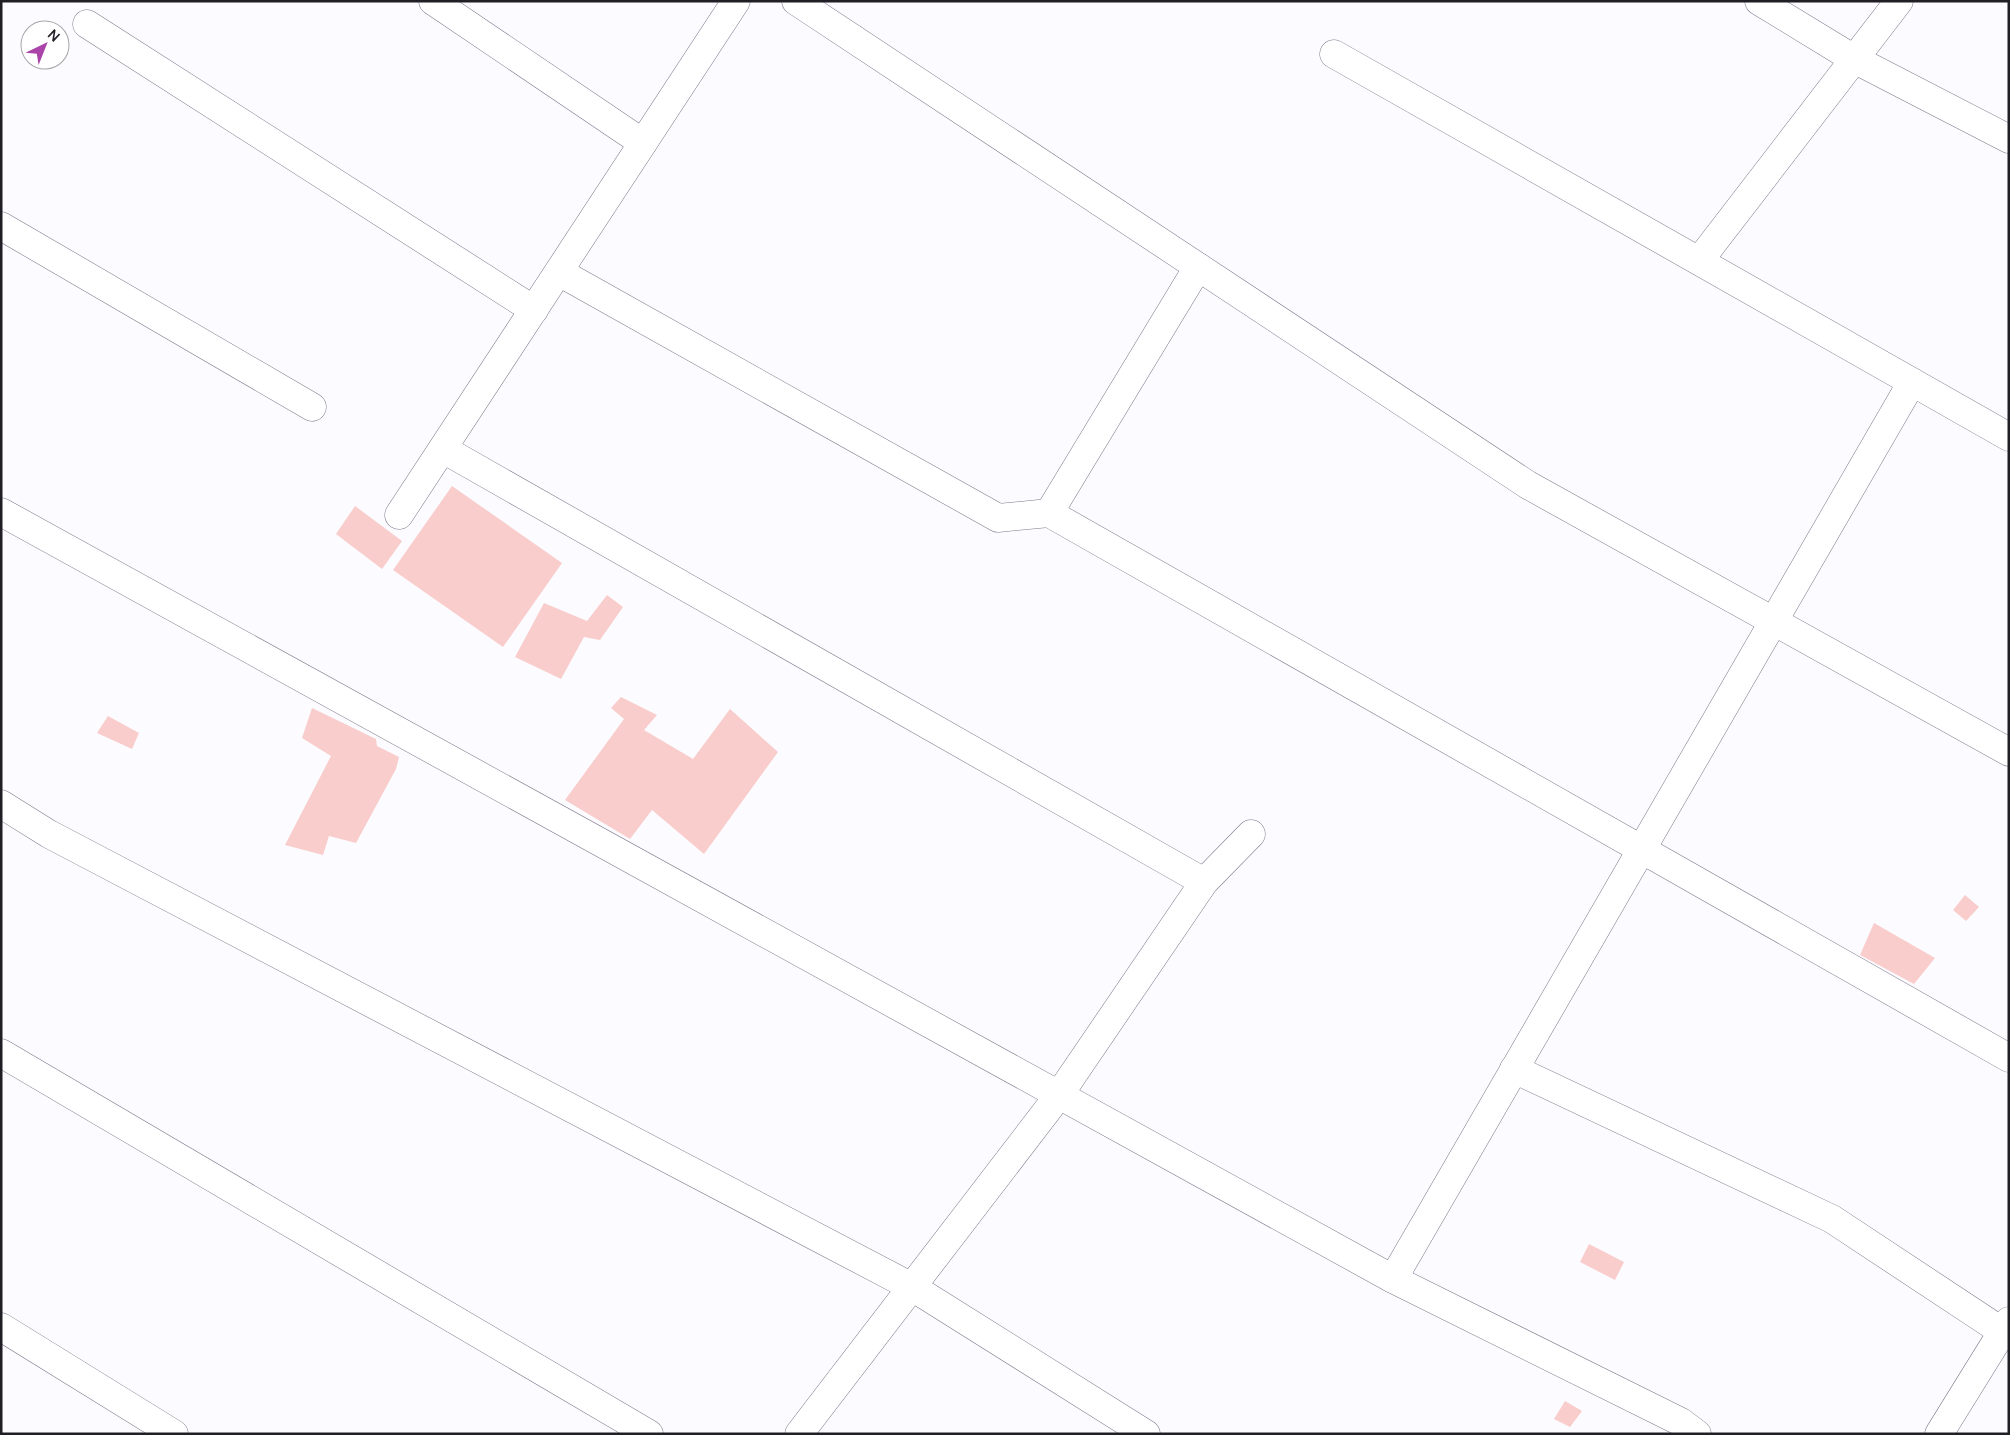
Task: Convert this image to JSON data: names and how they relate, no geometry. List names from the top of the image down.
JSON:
{
  "north": "top right"
}
